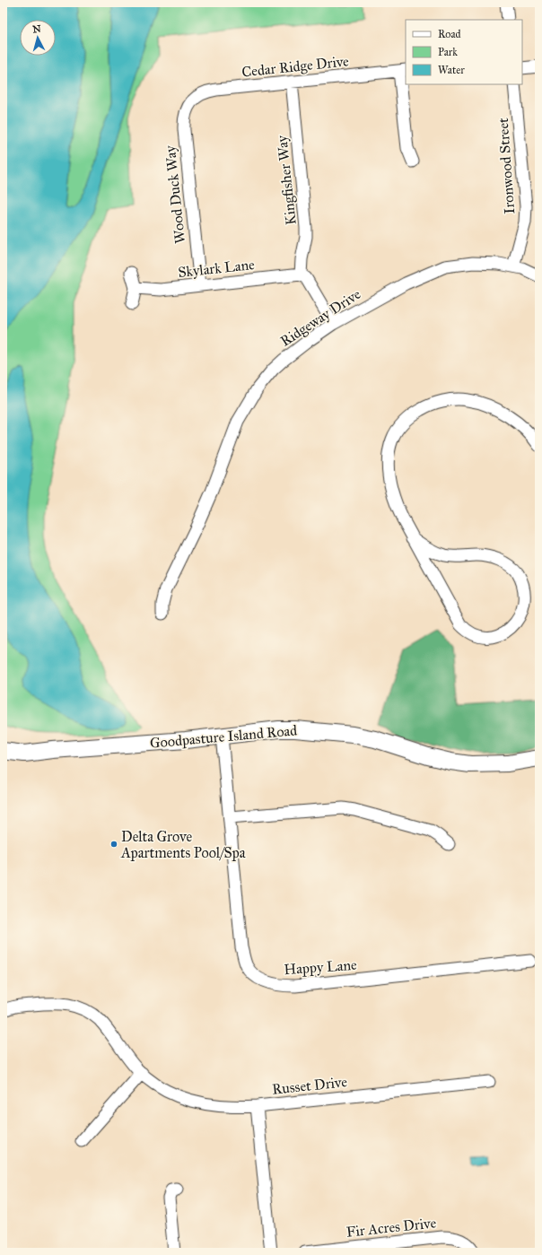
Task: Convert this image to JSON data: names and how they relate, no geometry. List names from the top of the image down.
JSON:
{
  "streets": {
    "street": [
      "Cedar Ridge Drive",
      "Ironwood Street",
      "Kingfisher Way",
      "Wood Duck Way",
      "Skylark Lane",
      "Ridgeway Drive",
      "Goodpasture Island Road",
      "Happy Lane",
      "Russet Drive",
      "Fir Acres Drive"
    ]
  },
  "crossings": [
    ["Cedar Ridge Drive", "Kingfisher Way"],
    ["Cedar Ridge Drive", "Wood Duck Way"],
    ["Ironwood Street", "Ridgeway Drive"],
    ["Kingfisher Way", "Skylark Lane"],
    ["Wood Duck Way", "Skylark Lane"],
    ["Goodpasture Island Road", "Happy Lane"]
  ],
  "places": ["Delta Grove Apartments Pool/Spa"],
  "legend": ["Road", "Park", "Water"],
  "north": "top"
}
